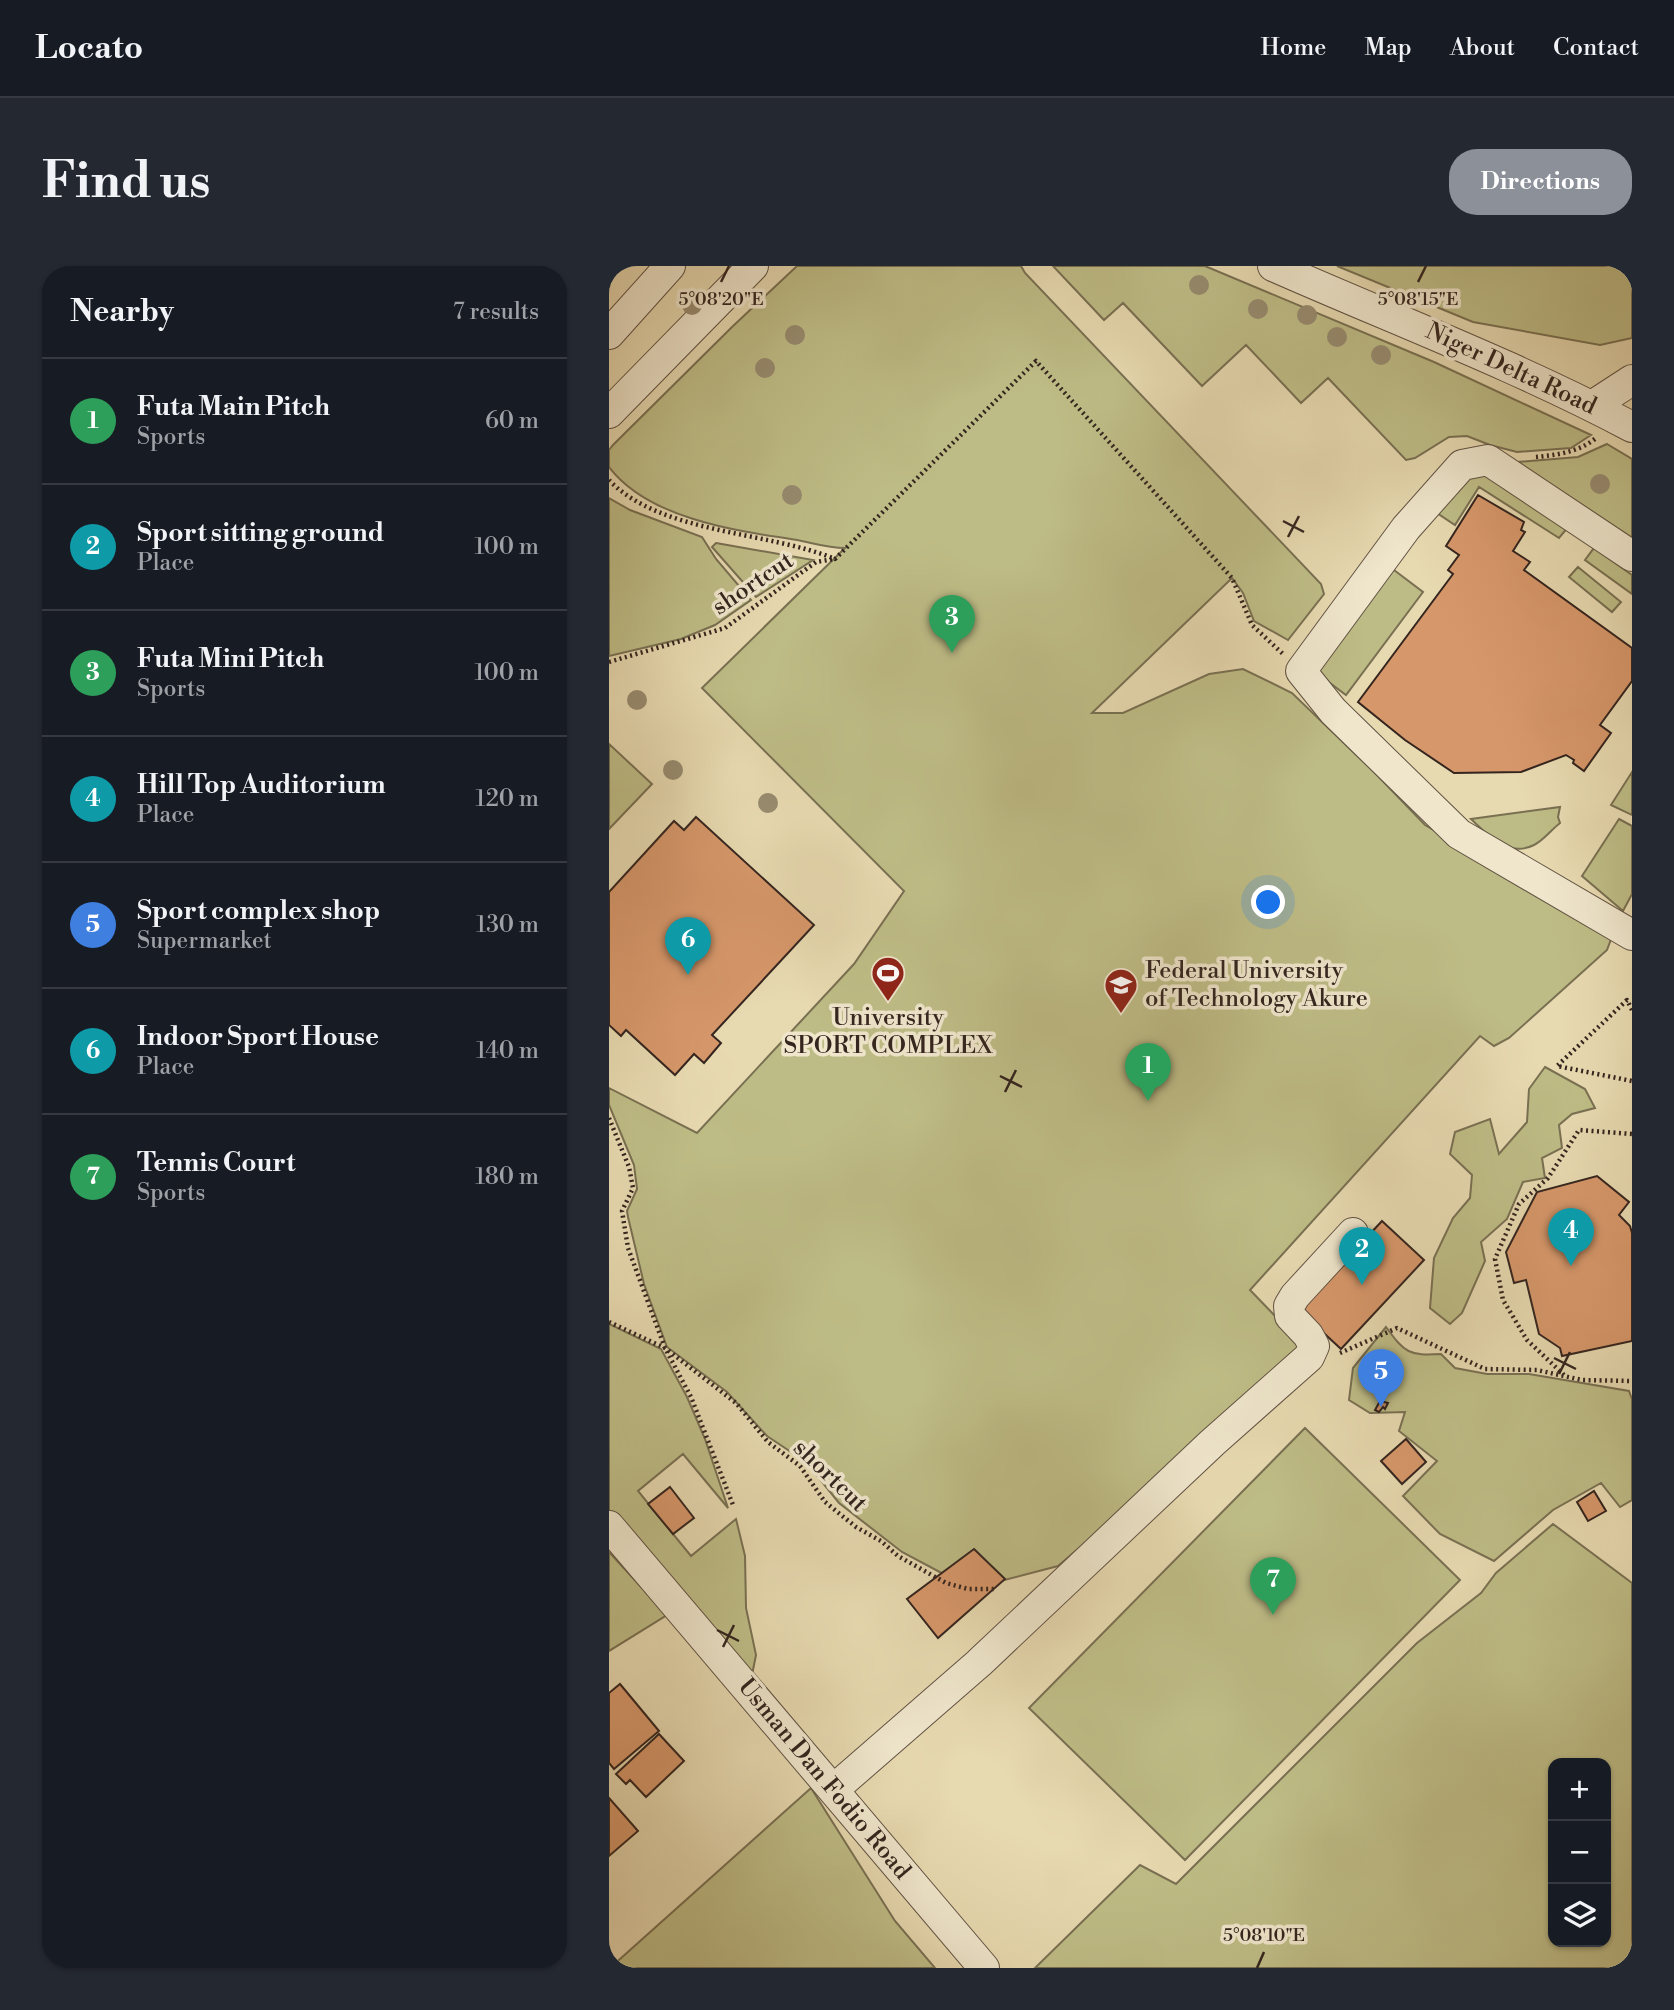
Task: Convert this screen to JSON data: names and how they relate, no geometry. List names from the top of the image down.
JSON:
{
  "streets": {
    "street": ["Niger Delta Road", "Usman Dan Fodio Road"],
    "path": ["shortcut"]
  },
  "places": {
    "sports": ["University SPORT COMPLEX"],
    "school or university": ["Federal University of Technology Akure"]
  },
  "page": {
    "header": "Locato",
    "nav": [
      "Home",
      "Map",
      "About",
      "Contact"
    ],
    "buttons": "Directions",
    "title": "Find us",
    "heading": ["Nearby", "7 results"],
    "list": [
      {
        "mark": "1",
        "name": "Futa Main Pitch",
        "note": "Sports",
        "value": "60 m"
      },
      {
        "mark": "2",
        "name": "Sport sitting ground",
        "note": "Place",
        "value": "100 m"
      },
      {
        "mark": "3",
        "name": "Futa Mini Pitch",
        "note": "Sports",
        "value": "100 m"
      },
      {
        "mark": "4",
        "name": "Hill Top Auditorium",
        "note": "Place",
        "value": "120 m"
      },
      {
        "mark": "5",
        "name": "Sport complex shop",
        "note": "Supermarket",
        "value": "130 m"
      },
      {
        "mark": "6",
        "name": "Indoor Sport House",
        "note": "Place",
        "value": "140 m"
      },
      {
        "mark": "7",
        "name": "Tennis Court",
        "note": "Sports",
        "value": "180 m"
      }
    ],
    "pins": [
      "3",
      "6",
      "1",
      "4",
      "2",
      "5",
      "7"
    ],
    "map_buttons": ["+", "−"]
  },
  "coordinates": ["5°08'20\"E", "5°08'15\"E", "5°08'10\"E"]
}
